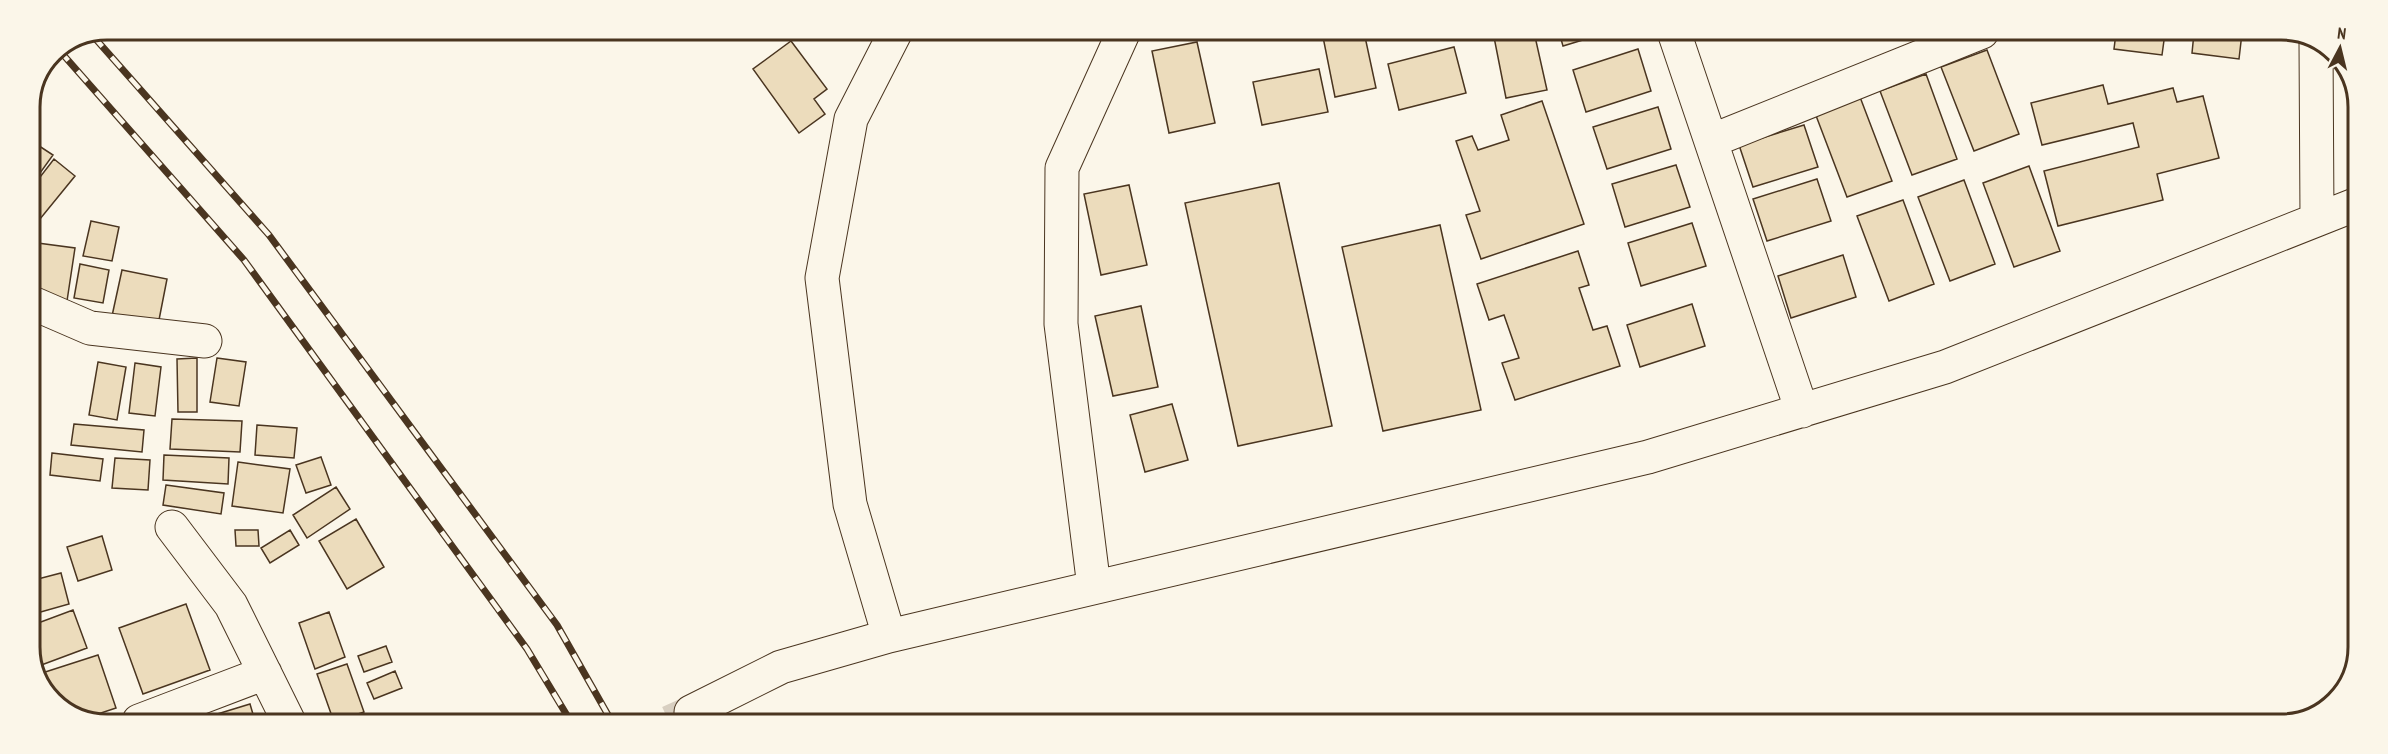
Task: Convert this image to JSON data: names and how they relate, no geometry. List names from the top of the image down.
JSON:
{
  "north": "top"
}
